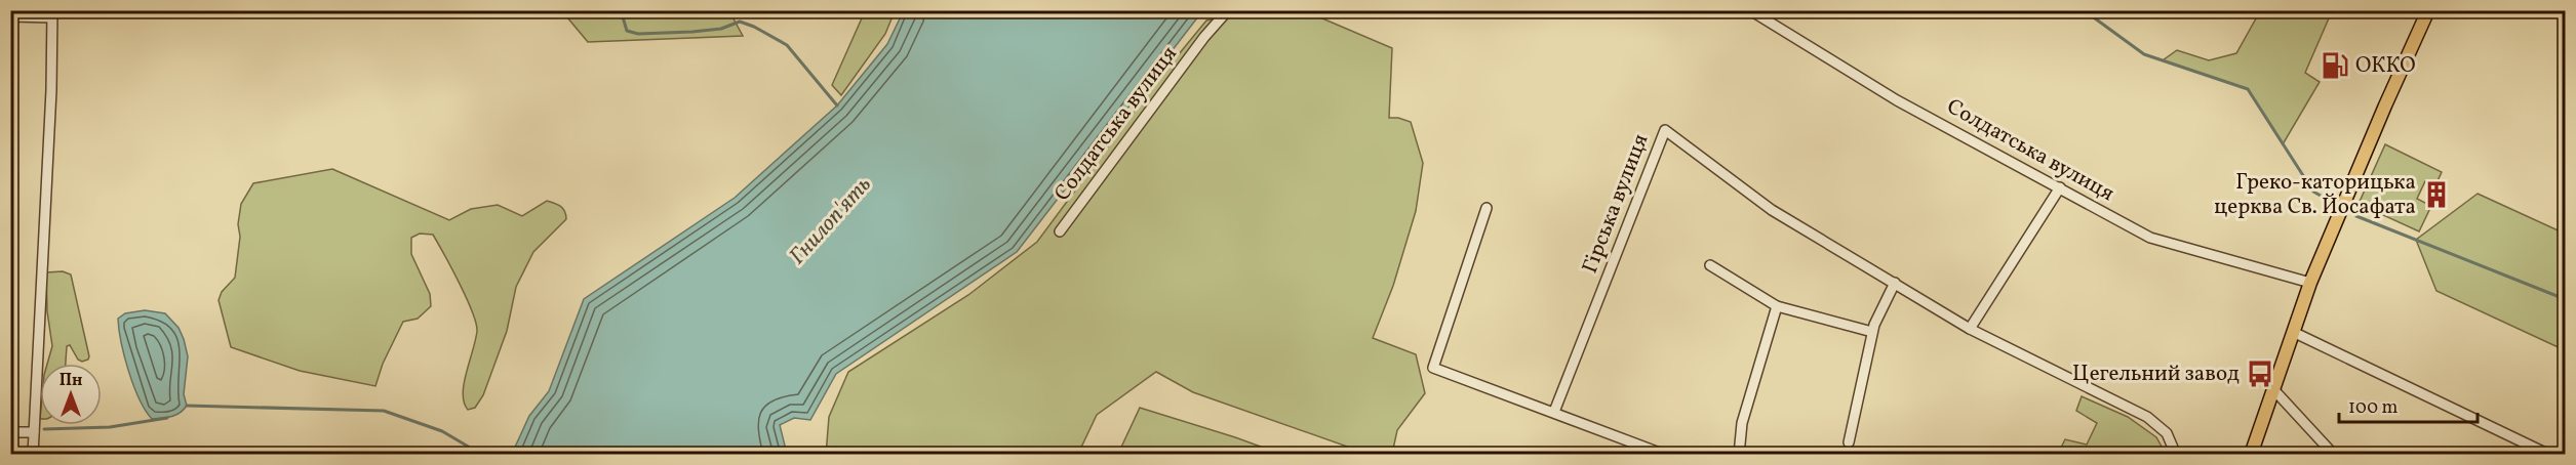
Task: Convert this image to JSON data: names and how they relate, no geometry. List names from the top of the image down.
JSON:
{
  "streets": {
    "street": ["Солдатська вулиця", "Гірська вулиця"]
  },
  "water": ["Гнилоп'ять"],
  "places": {
    "fuel station": ["ОККО"],
    "building": ["Греко-каторицька церква Св. Йосафата"],
    "bus stop": ["Цегельний завод"]
  },
  "scale_bar": "100 m",
  "north": "top"
}
